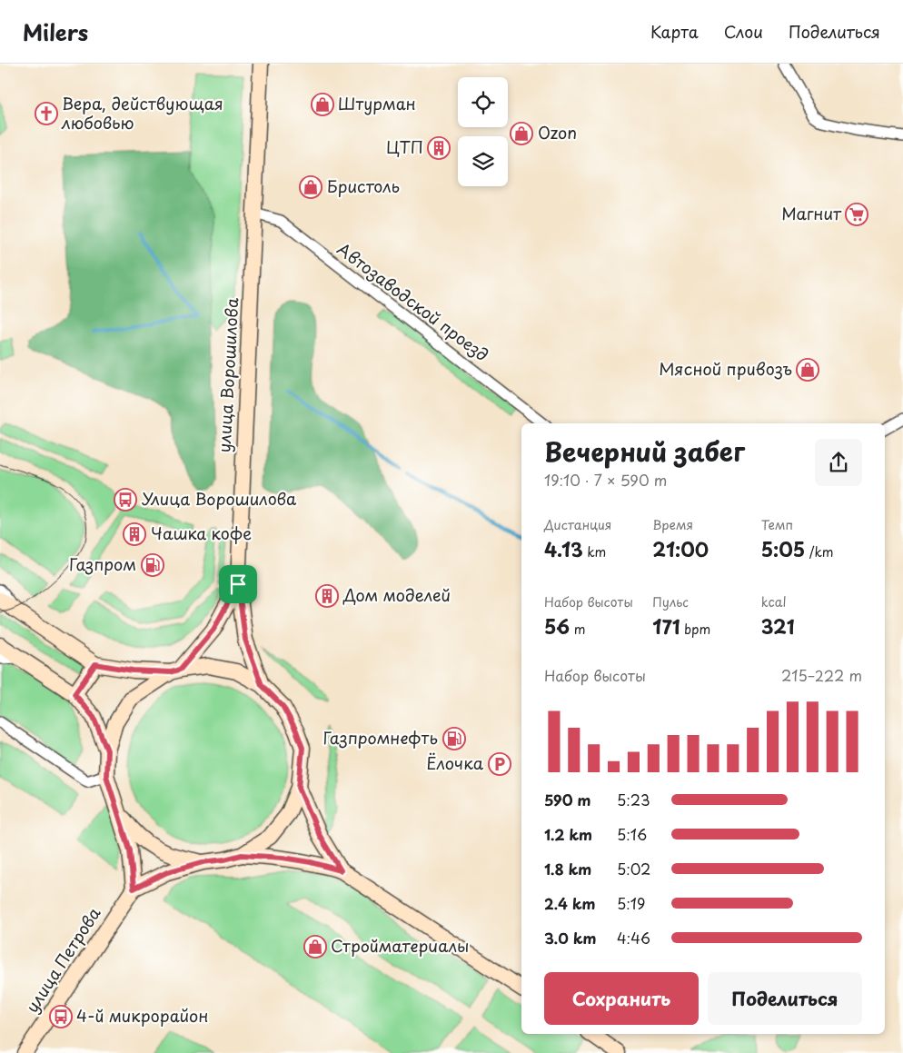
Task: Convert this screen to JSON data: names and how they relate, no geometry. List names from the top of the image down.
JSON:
{
  "streets": {
    "main road": ["улица Ворошилова", "улица Петрова"],
    "street": ["Автозаводской проезд"]
  },
  "crossings": [
    ["Автозаводской проезд", "улица Ворошилова"]
  ],
  "places": {
    "shop": [
      "Штурман",
      "Ozon",
      "Бристоль",
      "Мясной привозъ",
      "Стройматериалы"
    ],
    "church": ["Вера, действующая любовью"],
    "building": ["ЦТП", "Чашка кофе", "Дом моделей"],
    "supermarket": ["Магнит"],
    "bus stop": ["Улица Ворошилова", "4-й микрорайон"],
    "fuel station": ["Газпром", "Газпромнефть"],
    "parking": ["Ёлочка"]
  },
  "page": {
    "header": "Milers",
    "nav": ["Карта", "Слои", "Поделиться"],
    "heading": ["Вечерний забег", "19:10 · 7 × 590 m"],
    "stats": [
      ["Дистанция", "4.13 km"],
      ["Время", "21:00"],
      ["Темп", "5:05 /km"],
      ["Набор высоты", "56 m"],
      ["Пульс", "171 bpm"],
      ["kcal", "321"]
    ],
    "chart": ["Набор высоты", "215–222 m"],
    "list": [
      {
        "name": "590 m",
        "note": "5:23"
      },
      {
        "name": "1.2 km",
        "note": "5:16"
      },
      {
        "name": "1.8 km",
        "note": "5:02"
      },
      {
        "name": "2.4 km",
        "note": "5:19"
      },
      {
        "name": "3.0 km",
        "note": "4:46"
      }
    ],
    "buttons": ["Сохранить", "Поделиться"]
  }
}
